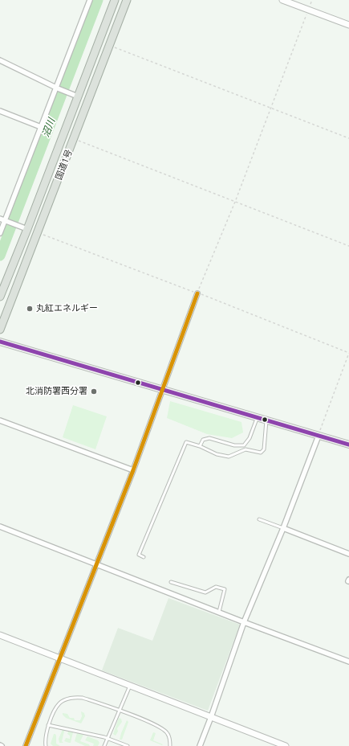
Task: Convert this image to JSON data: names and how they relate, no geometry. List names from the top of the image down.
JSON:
{
  "streets": {
    "highway": ["国道1号"]
  },
  "water": ["沼川"],
  "places": ["丸紅エネルギー", "北消防署西分署"]
}
